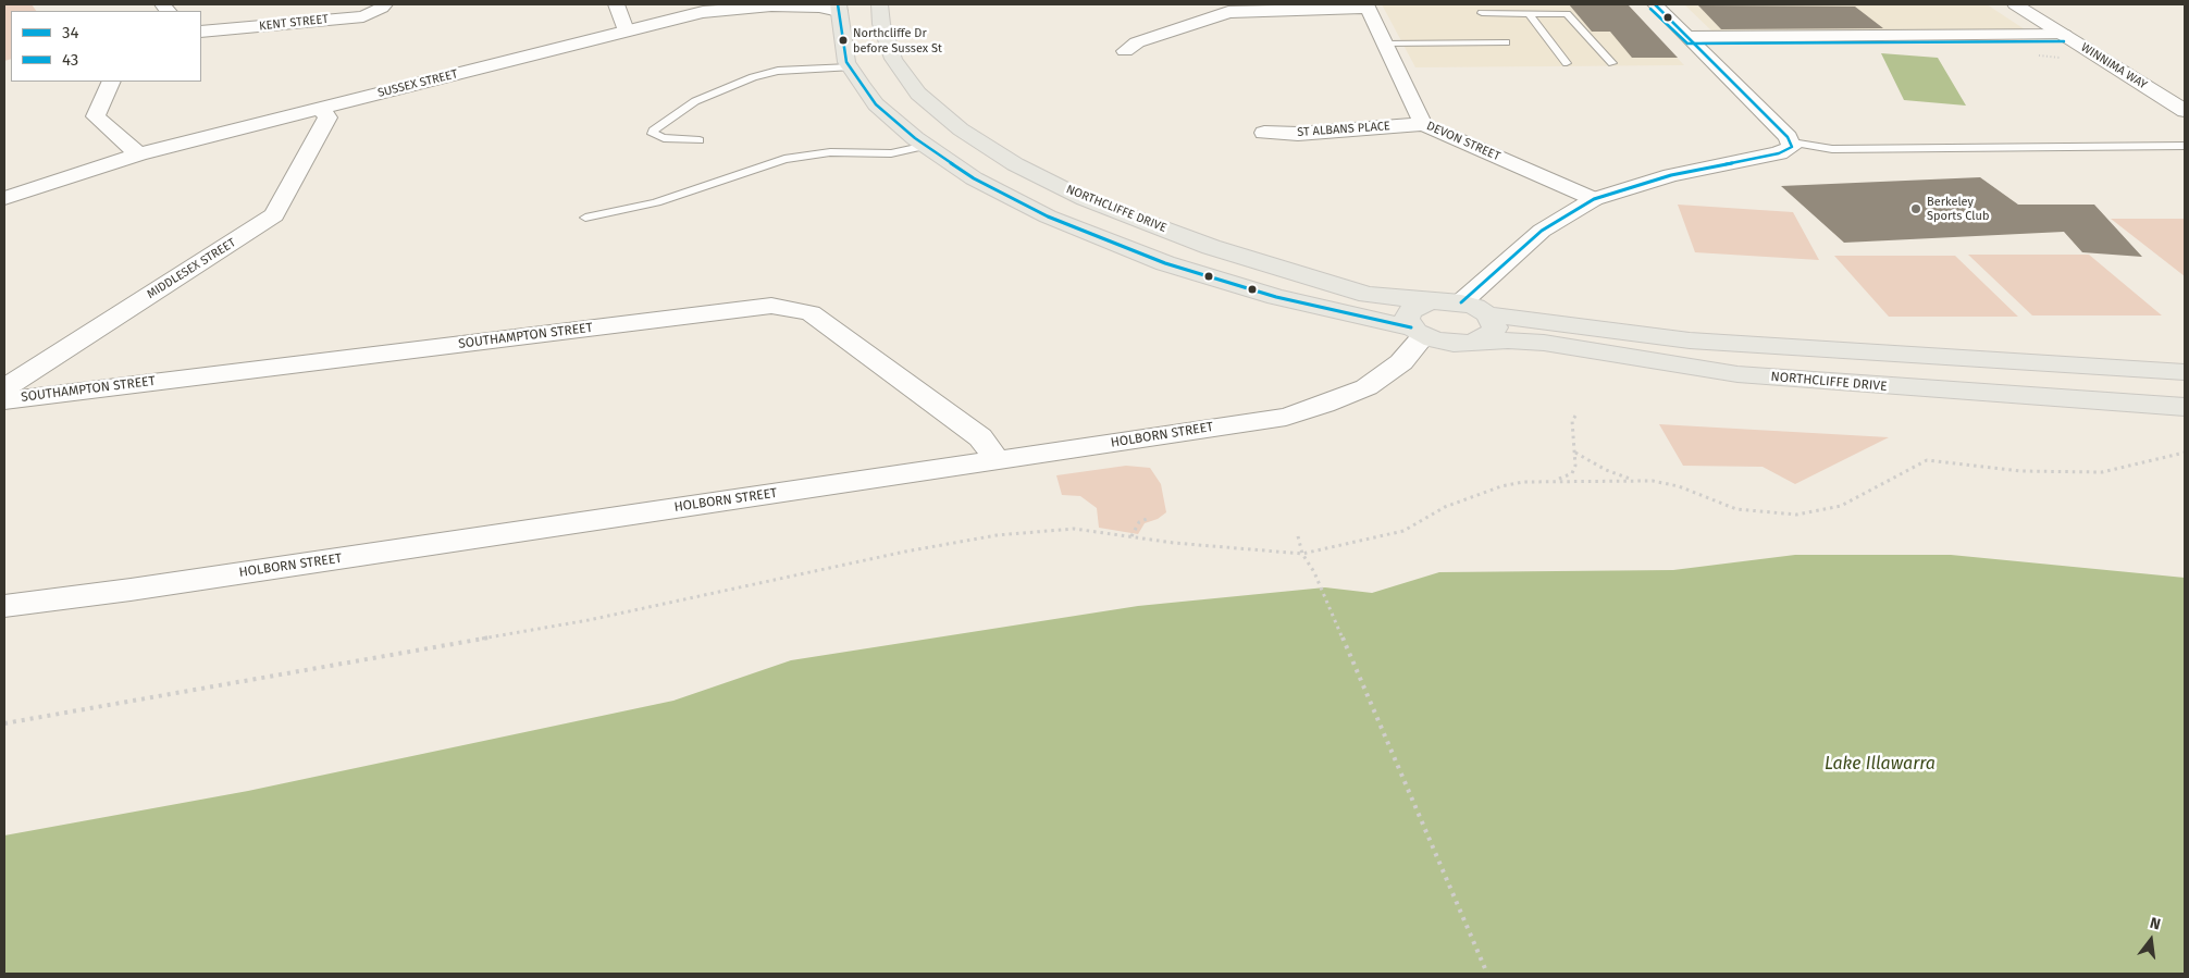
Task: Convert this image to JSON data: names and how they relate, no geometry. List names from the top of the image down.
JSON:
{
  "streets": {
    "main road": ["NORTHCLIFFE DRIVE"],
    "street": [
      "KENT STREET",
      "WINNIMA WAY",
      "SUSSEX STREET",
      "ST ALBANS PLACE",
      "DEVON STREET",
      "MIDDLESEX STREET",
      "SOUTHAMPTON STREET",
      "HOLBORN STREET"
    ]
  },
  "crossings": [
    ["SUSSEX STREET", "MIDDLESEX STREET"],
    ["ST ALBANS PLACE", "DEVON STREET"],
    ["NORTHCLIFFE DRIVE", "HOLBORN STREET"],
    ["SOUTHAMPTON STREET", "HOLBORN STREET"]
  ],
  "water": ["Lake Illawarra"],
  "places": ["Northcliffe Dr before Sussex St", "Berkeley Sports Club"],
  "lines": ["transit line 34", "transit line 43"],
  "legend": ["34", "43"],
  "north": "top"
}
